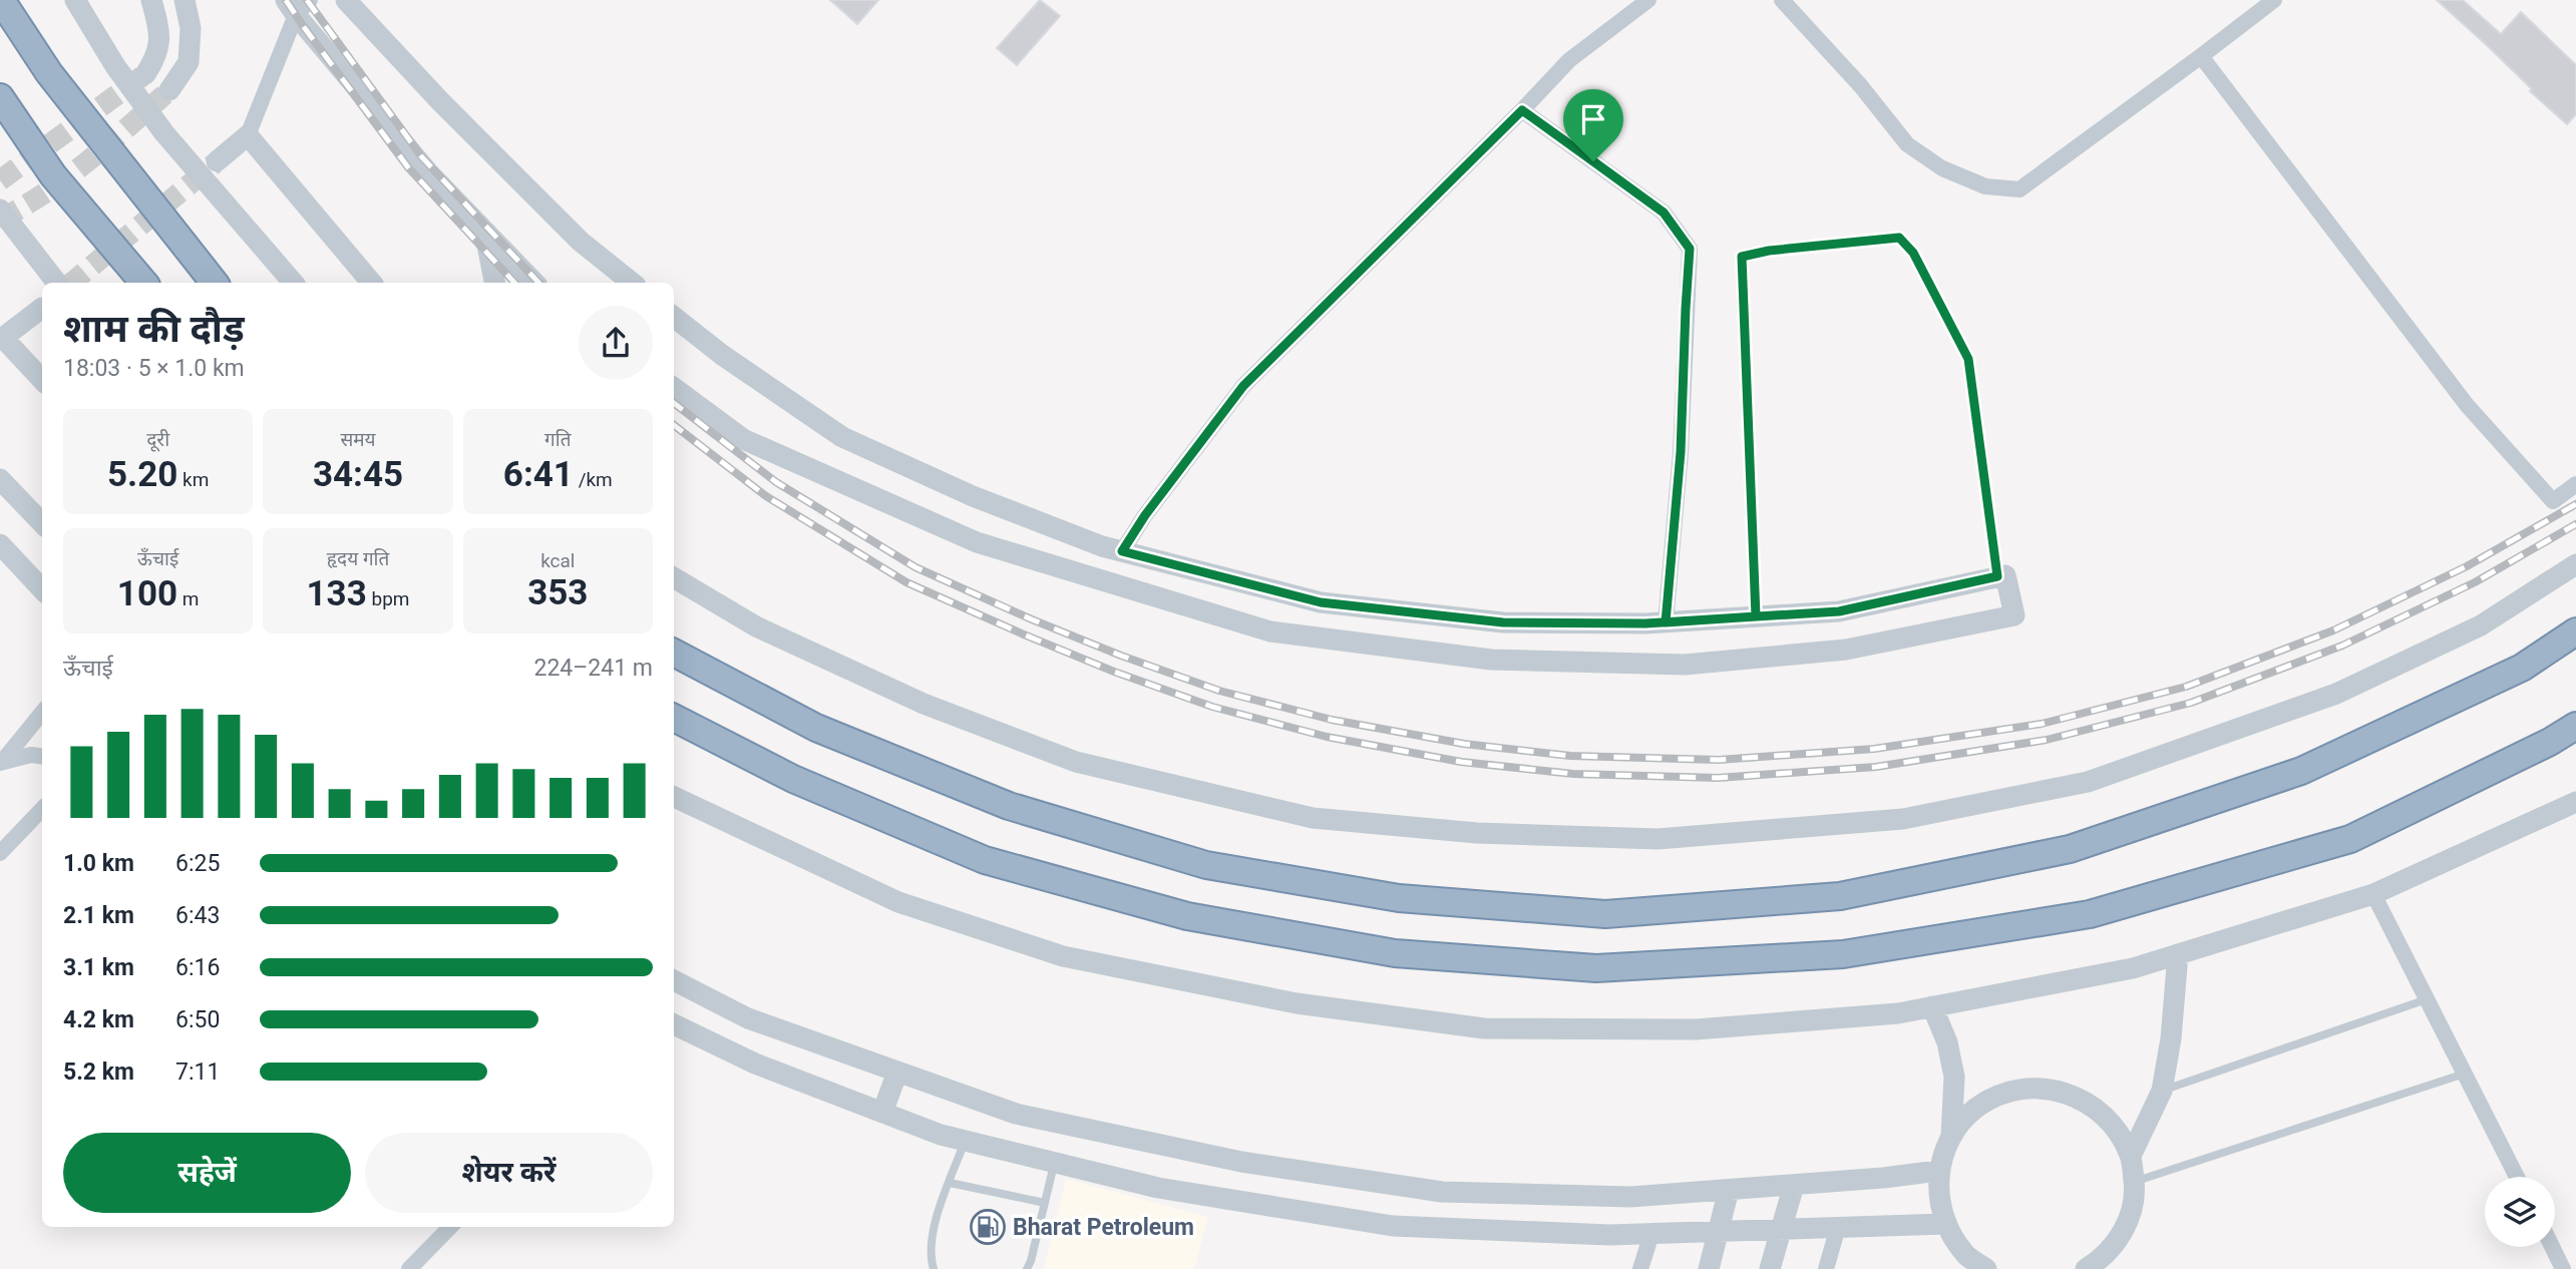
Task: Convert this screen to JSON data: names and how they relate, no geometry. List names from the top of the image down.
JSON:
{
  "places": {
    "fuel station": ["Bharat Petroleum"]
  },
  "page": {
    "heading": ["शाम की दौड़", "18:03 · 5 × 1.0 km"],
    "stats": [
      ["दूरी", "5.20 km"],
      ["समय", "34:45"],
      ["गति", "6:41 /km"],
      ["ऊँचाई", "100 m"],
      ["हृदय गति", "133 bpm"],
      ["kcal", "353"]
    ],
    "chart": ["ऊँचाई", "224–241 m"],
    "list": [
      {
        "name": "1.0 km",
        "note": "6:25"
      },
      {
        "name": "2.1 km",
        "note": "6:43"
      },
      {
        "name": "3.1 km",
        "note": "6:16"
      },
      {
        "name": "4.2 km",
        "note": "6:50"
      },
      {
        "name": "5.2 km",
        "note": "7:11"
      }
    ],
    "buttons": ["सहेजें", "शेयर करें"]
  }
}
